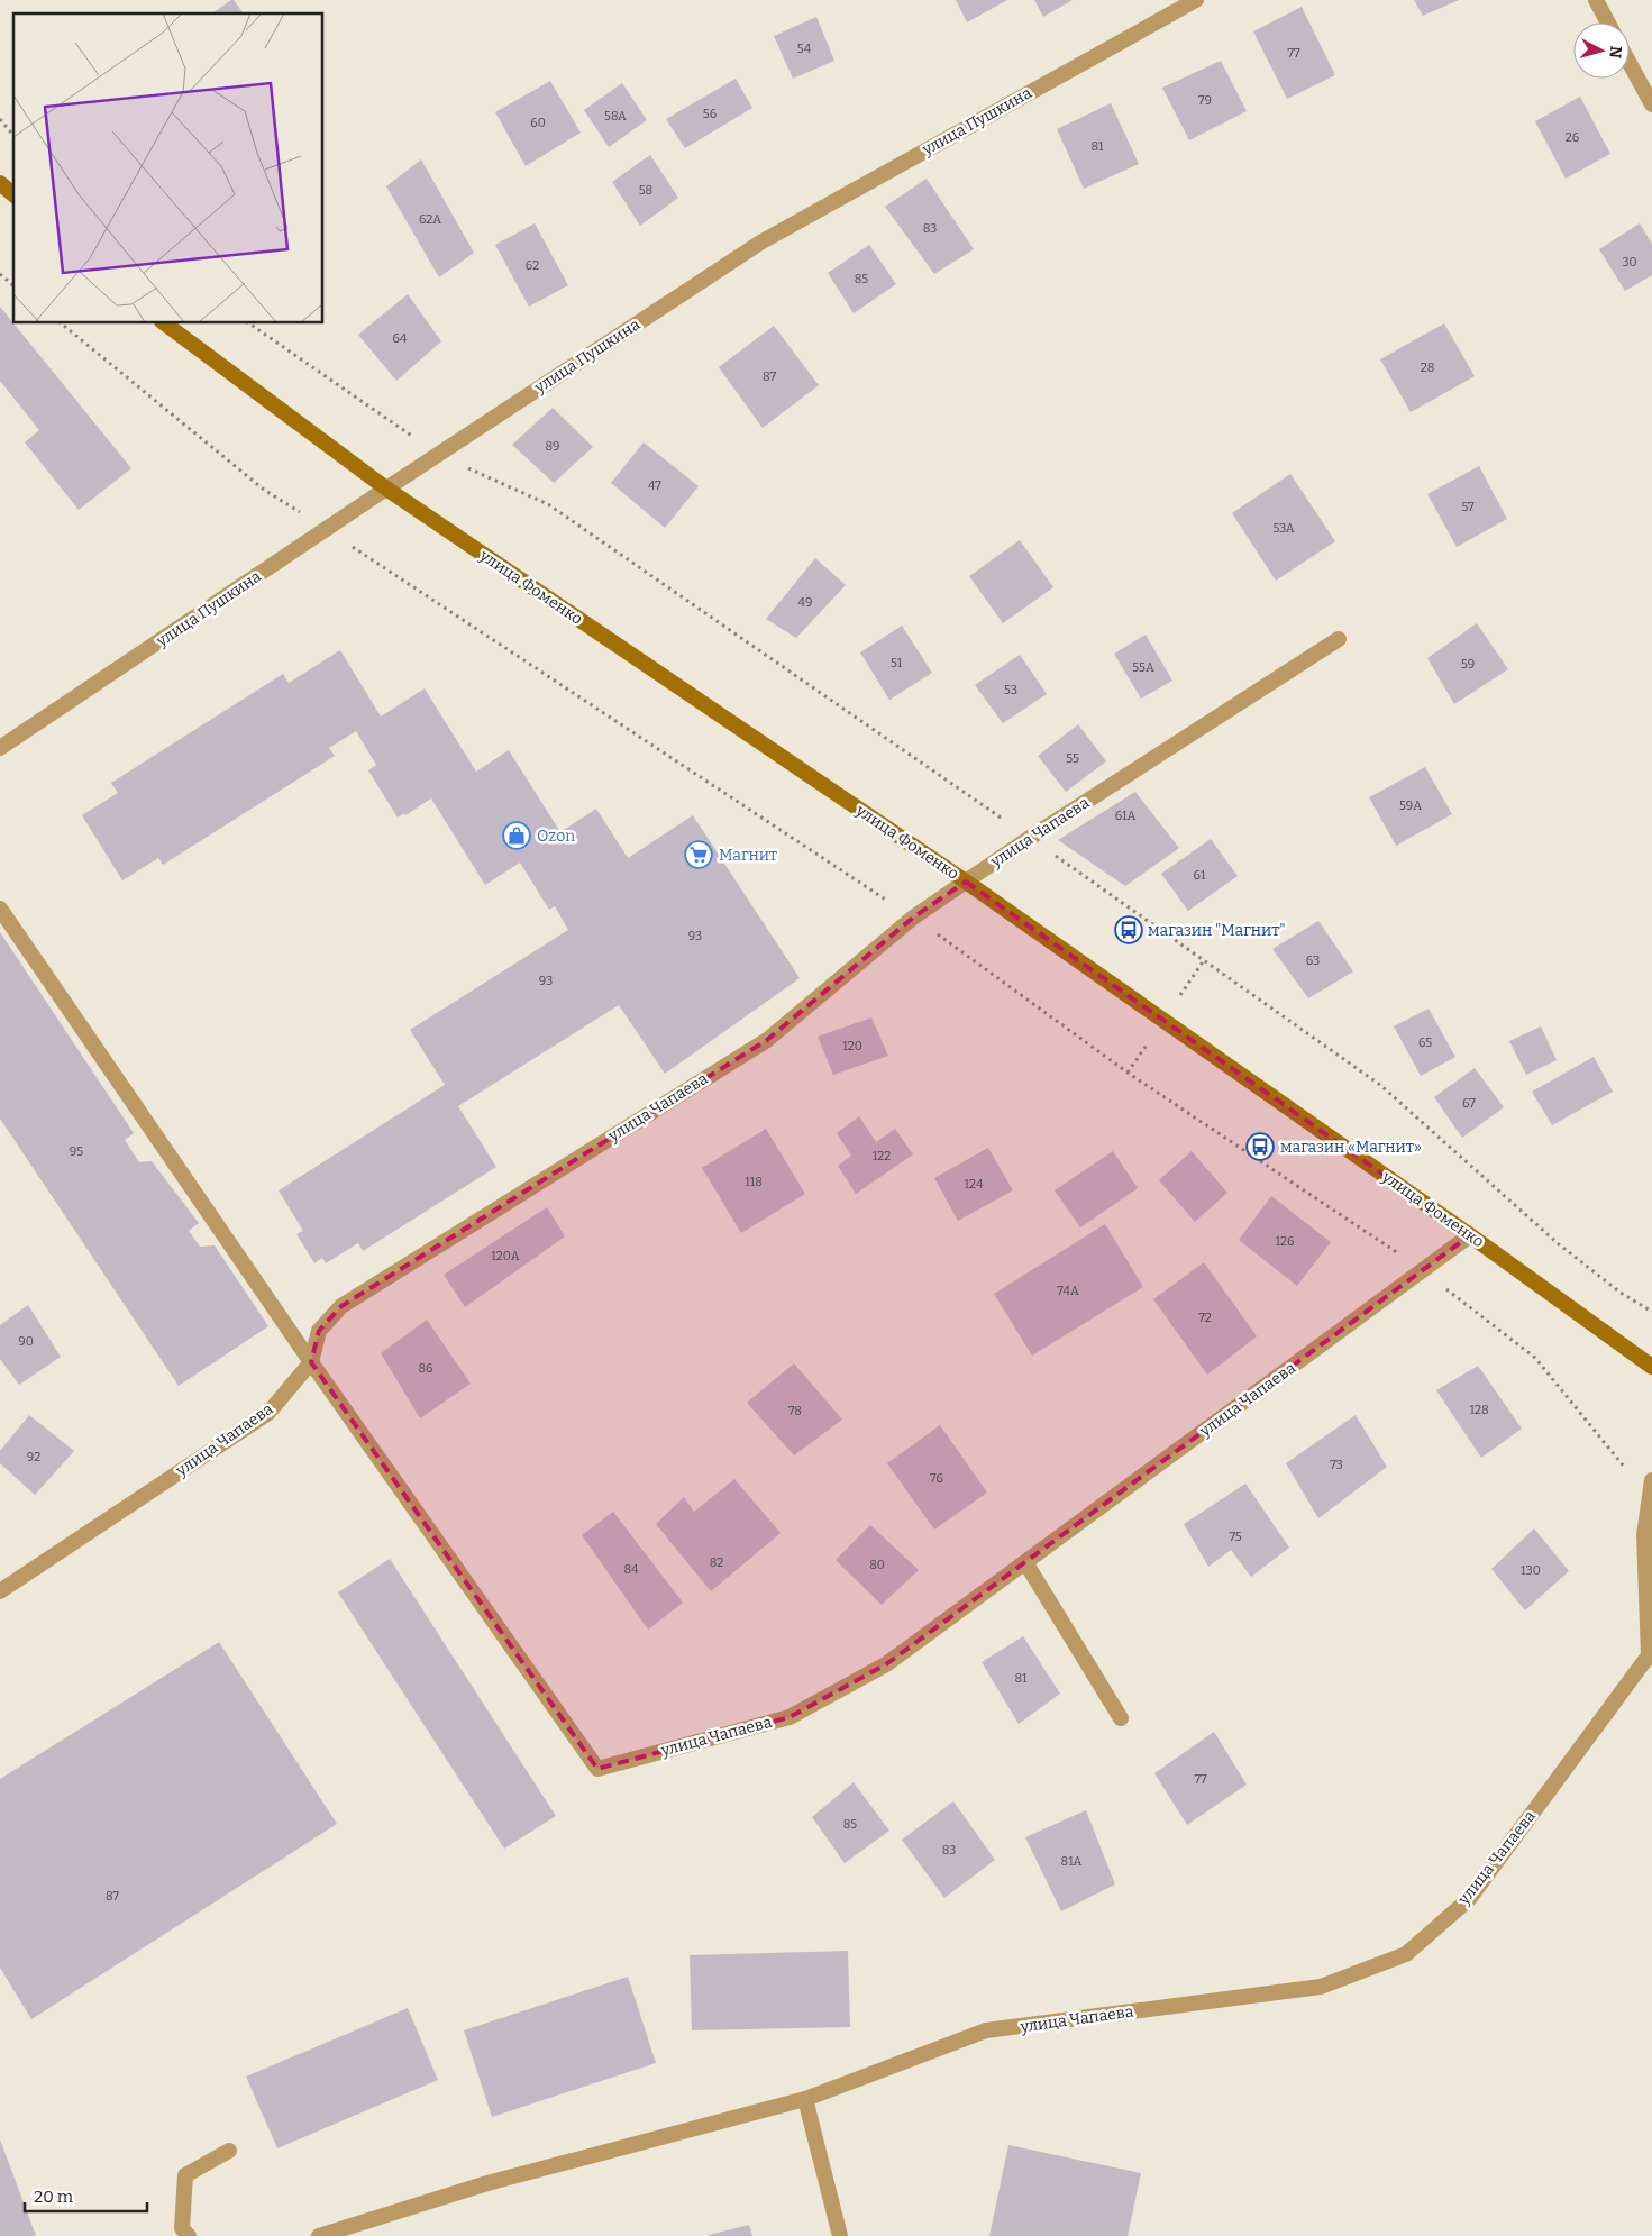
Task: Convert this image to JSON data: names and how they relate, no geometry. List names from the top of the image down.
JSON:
{
  "streets": {
    "main road": ["улица Фоменко"],
    "street": ["улица Пушкина", "улица Чапаева"]
  },
  "crossings": [
    ["улица Пушкина", "улица Фоменко"],
    ["улица Фоменко", "улица Чапаева"]
  ],
  "places": {
    "shop": ["Ozon"],
    "supermarket": ["Магнит"],
    "bus stop": ["магазин \"Магнит\"", "магазин «Магнит»"]
  },
  "house_numbers": [
    "54",
    "77",
    "79",
    "56",
    "58А",
    "60",
    "26",
    "81",
    "58",
    "62А",
    "83",
    "30",
    "62",
    "85",
    "64",
    "28",
    "87",
    "89",
    "47",
    "57",
    "53А",
    "49",
    "51",
    "59",
    "55А",
    "53",
    "55",
    "59А",
    "61А",
    "61",
    "93",
    "63",
    "93",
    "65",
    "120",
    "67",
    "95",
    "122",
    "118",
    "124",
    "126",
    "120А",
    "74А",
    "72",
    "90",
    "86",
    "128",
    "78",
    "92",
    "73",
    "76",
    "75",
    "82",
    "80",
    "84",
    "130",
    "81",
    "77",
    "85",
    "83",
    "81А",
    "87"
  ],
  "scale_bar": "20 m",
  "north": "right"
}
